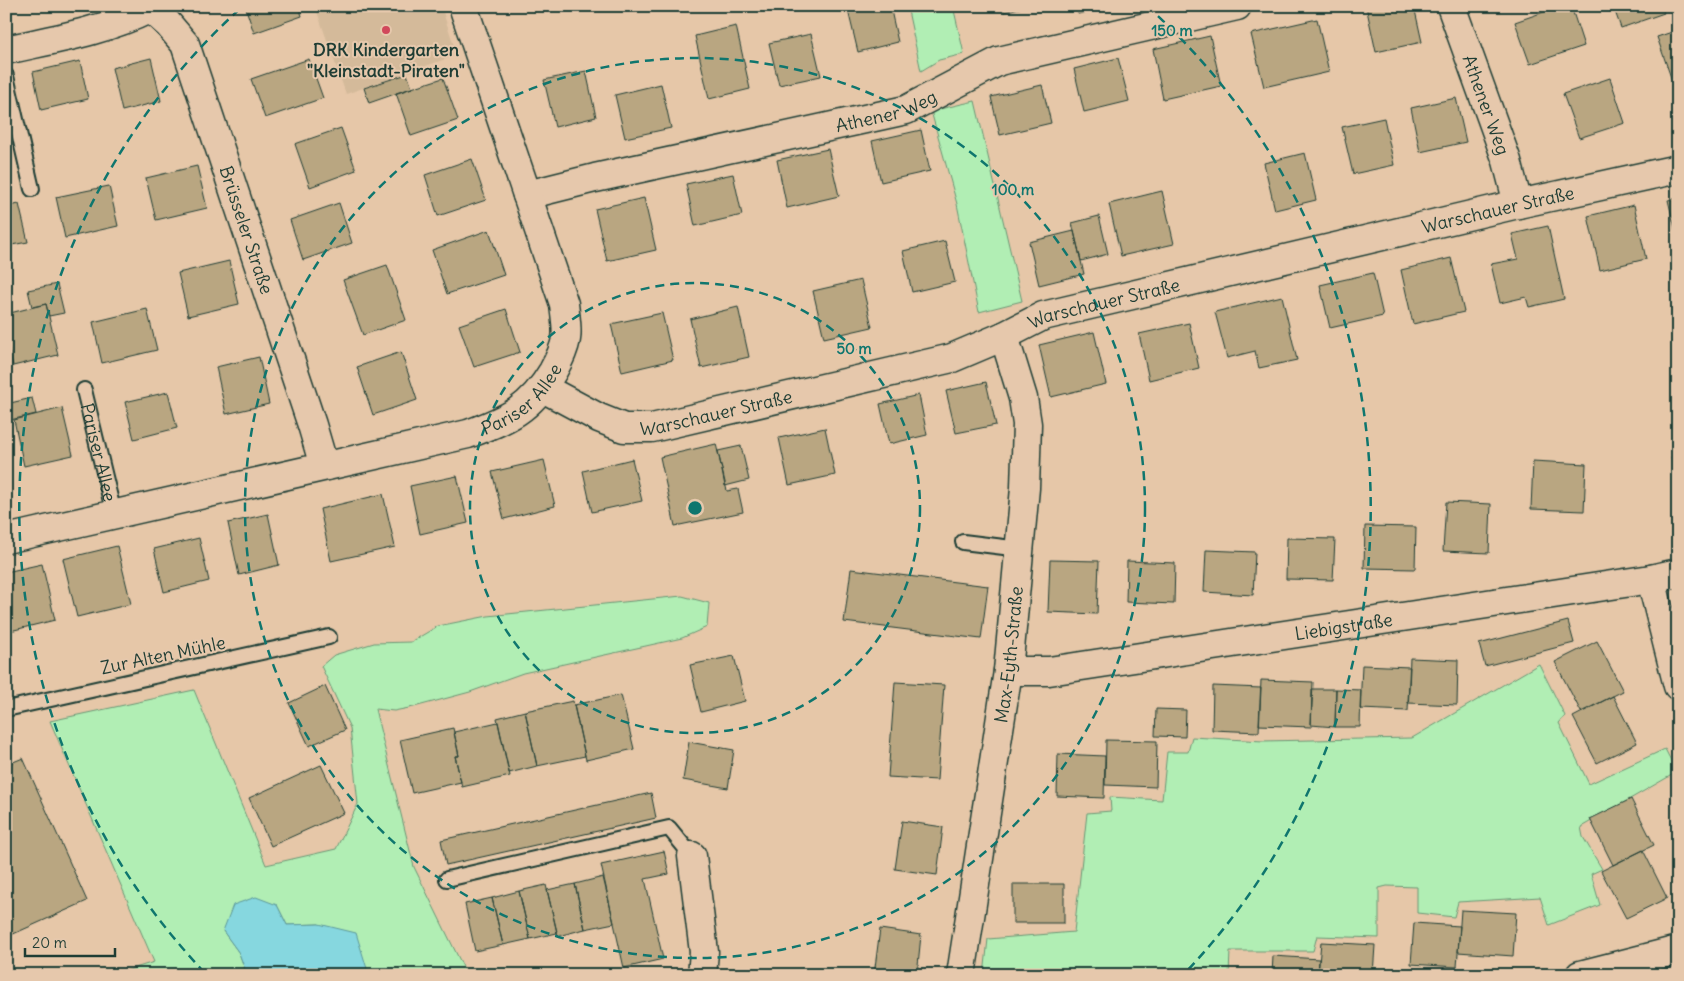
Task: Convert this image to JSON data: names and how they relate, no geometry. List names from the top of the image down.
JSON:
{
  "streets": {
    "street": [
      "Athener Weg",
      "Warschauer Straße",
      "Brüsseler Straße",
      "Pariser Allee",
      "Liebigstraße",
      "Max-Eyth-Straße"
    ],
    "lane": ["Zur Alten Mühle"]
  },
  "crossings": [
    ["Athener Weg", "Warschauer Straße"],
    ["Athener Weg", "Pariser Allee"],
    ["Warschauer Straße", "Pariser Allee"],
    ["Warschauer Straße", "Max-Eyth-Straße"],
    ["Brüsseler Straße", "Pariser Allee"],
    ["Liebigstraße", "Max-Eyth-Straße"]
  ],
  "places": ["DRK Kindergarten \"Kleinstadt-Piraten\""],
  "scale_bar": "20 m",
  "rings": ["150 m", "100 m", "50 m"]
}
